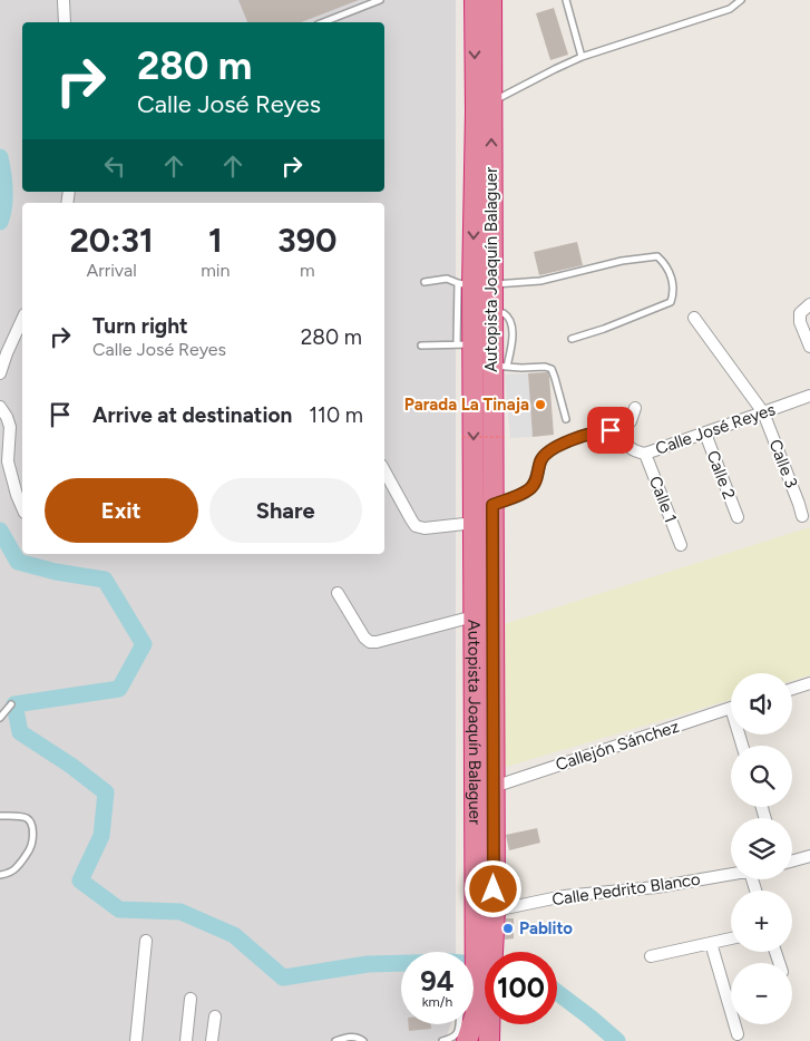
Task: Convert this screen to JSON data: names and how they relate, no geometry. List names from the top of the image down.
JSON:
{
  "streets": {
    "highway": ["Autopista Joaquín Balaguer"],
    "street": [
      "Calle José Reyes",
      "Calle 3",
      "Calle 2",
      "Calle 1",
      "Callejón Sánchez",
      "Calle Pedrito Blanco"
    ]
  },
  "crossings": [
    ["Autopista Joaquín Balaguer", "Callejón Sánchez"],
    ["Autopista Joaquín Balaguer", "Calle Pedrito Blanco"],
    ["Calle José Reyes", "Calle 3"],
    ["Calle José Reyes", "Calle 2"],
    ["Calle José Reyes", "Calle 1"]
  ],
  "places": ["Parada La Tinaja", "Pablito"],
  "page": {
    "turn": ["280 m", "Calle José Reyes"],
    "eta": [
      "20:31",
      "Arrival",
      "1",
      "min",
      "390",
      "m"
    ],
    "list": [
      {
        "name": "Turn right",
        "note": "Calle José Reyes",
        "value": "280 m"
      },
      {
        "name": "Arrive at destination",
        "value": "110 m"
      }
    ],
    "buttons": ["Exit", "Share"],
    "map_buttons": ["+", "−"],
    "speed": "94 km/h",
    "limit": "100"
  }
}
